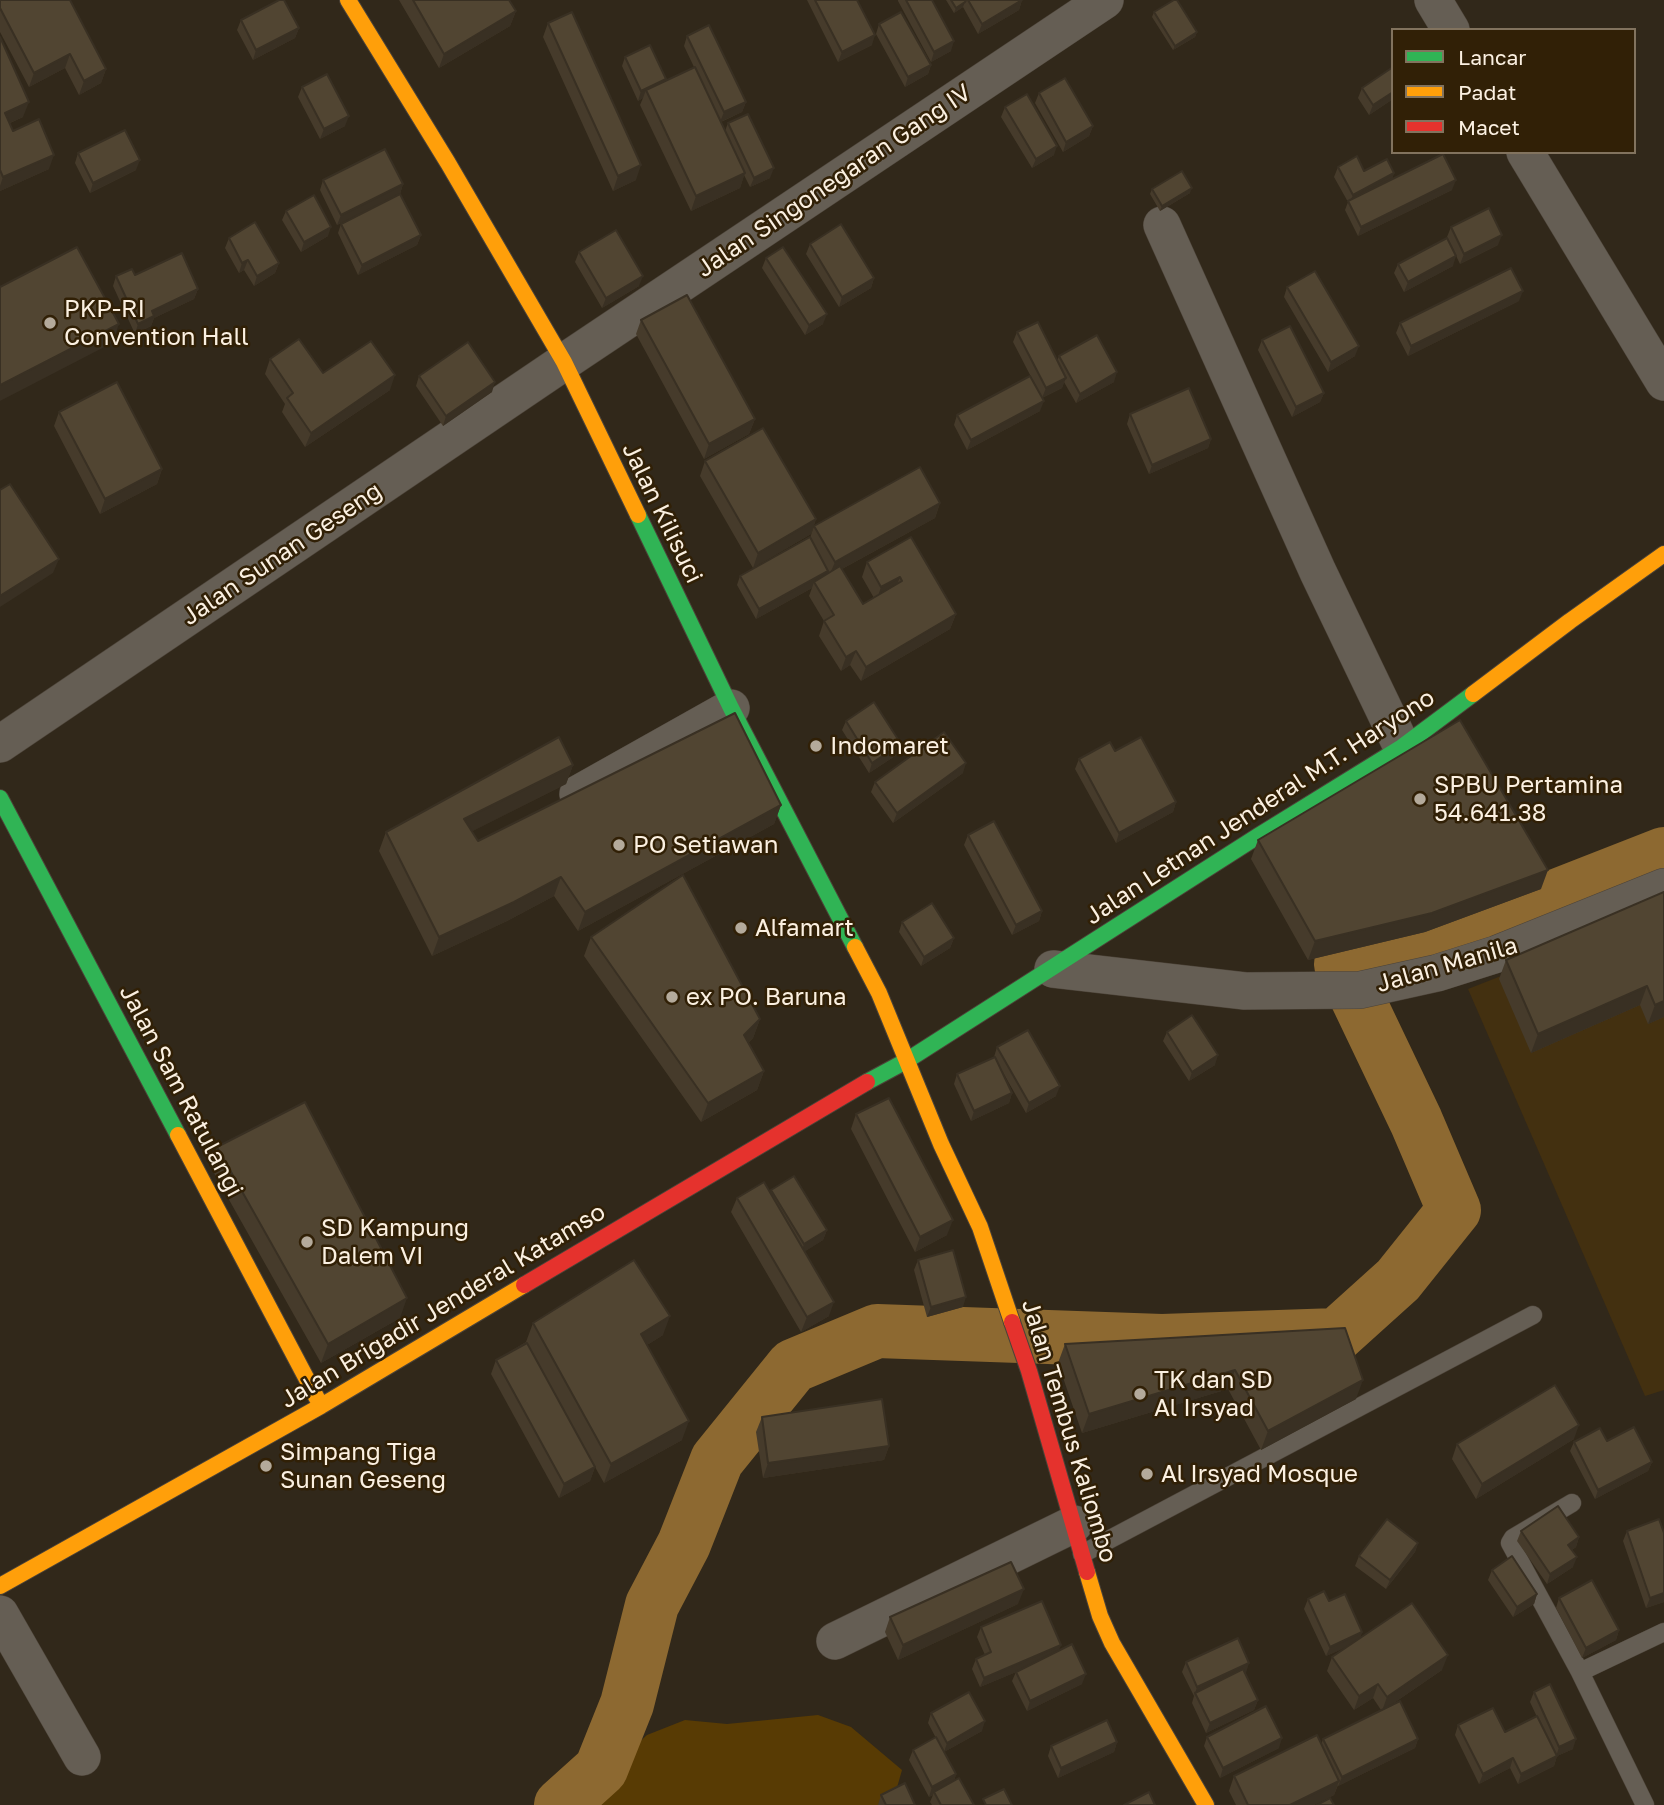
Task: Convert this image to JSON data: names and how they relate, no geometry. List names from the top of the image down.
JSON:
{
  "streets": {
    "main road": [
      "Jalan Kilisuci",
      "Jalan Letnan Jenderal M.T. Haryono",
      "Jalan Sam Ratulangi",
      "Jalan Brigadir Jenderal Katamso",
      "Jalan Tembus Kaliombo"
    ],
    "street": ["Jalan Singonegaran Gang IV", "Jalan Sunan Geseng", "Jalan Manila"]
  },
  "crossings": [
    ["Jalan Singonegaran Gang IV", "Jalan Kilisuci"],
    ["Jalan Singonegaran Gang IV", "Jalan Sunan Geseng"],
    ["Jalan Kilisuci", "Jalan Sunan Geseng"],
    ["Jalan Kilisuci", "Jalan Letnan Jenderal M.T. Haryono"],
    ["Jalan Kilisuci", "Jalan Brigadir Jenderal Katamso"],
    ["Jalan Kilisuci", "Jalan Tembus Kaliombo"],
    ["Jalan Letnan Jenderal M.T. Haryono", "Jalan Manila"],
    ["Jalan Letnan Jenderal M.T. Haryono", "Jalan Brigadir Jenderal Katamso"],
    ["Jalan Letnan Jenderal M.T. Haryono", "Jalan Tembus Kaliombo"],
    ["Jalan Sam Ratulangi", "Jalan Brigadir Jenderal Katamso"],
    ["Jalan Brigadir Jenderal Katamso", "Jalan Tembus Kaliombo"]
  ],
  "places": [
    "PKP-RI Convention Hall",
    "Indomaret",
    "SPBU Pertamina 54.641.38",
    "PO Setiawan",
    "Alfamart",
    "ex PO. Baruna",
    "SD Kampung Dalem VI",
    "TK dan SD Al Irsyad",
    "Simpang Tiga Sunan Geseng",
    "Al Irsyad Mosque"
  ],
  "legend": ["Lancar", "Padat", "Macet"]
}
